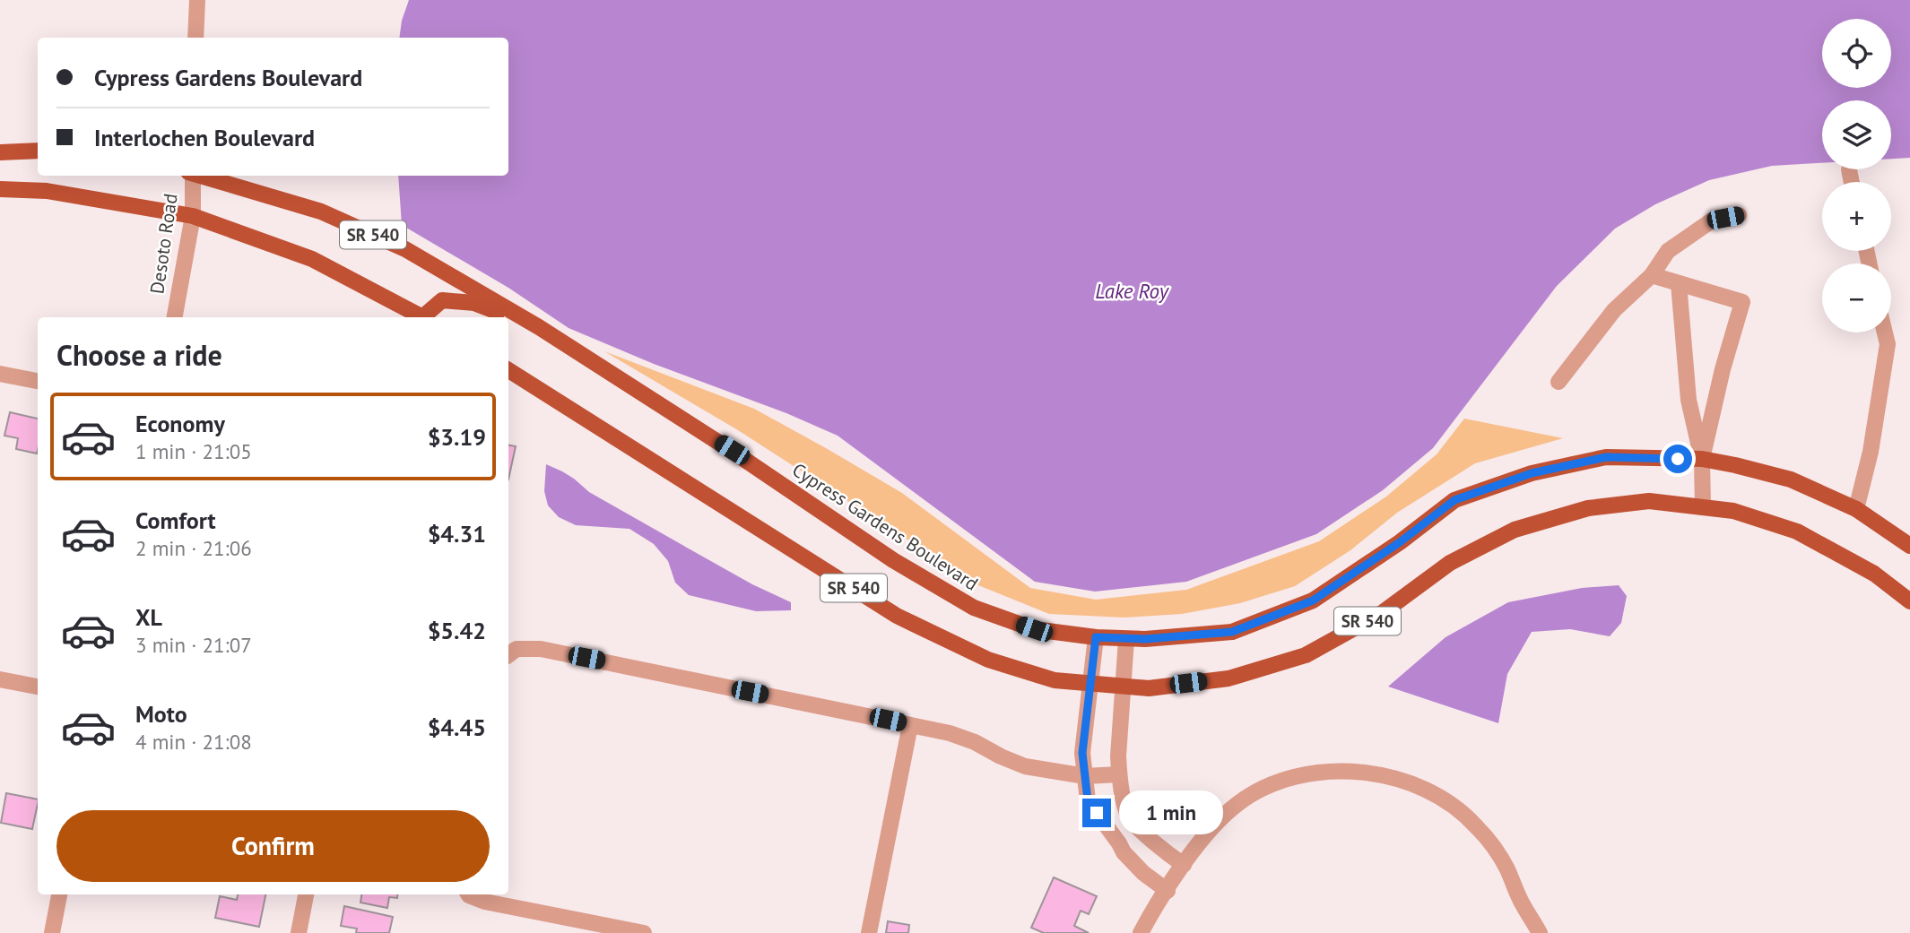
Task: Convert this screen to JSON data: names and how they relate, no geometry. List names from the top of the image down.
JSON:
{
  "streets": {
    "main road": ["SR 540", "Cypress Gardens Boulevard"],
    "street": ["Desoto Road"]
  },
  "crossings": [
    ["SR 540", "Desoto Road"]
  ],
  "water": ["Lake Roy"],
  "page": {
    "map_buttons": ["+", "−"],
    "banner": ["Cypress Gardens Boulevard", "Interlochen Boulevard"],
    "heading": "Choose a ride",
    "list": [
      {
        "name": "Economy",
        "note": "1 min · 21:05",
        "value": "$3.19"
      },
      {
        "name": "Comfort",
        "note": "2 min · 21:06",
        "value": "$4.31"
      },
      {
        "name": "XL",
        "note": "3 min · 21:07",
        "value": "$5.42"
      },
      {
        "name": "Moto",
        "note": "4 min · 21:08",
        "value": "$4.45"
      }
    ],
    "bubble": "1 min",
    "buttons": "Confirm"
  }
}
